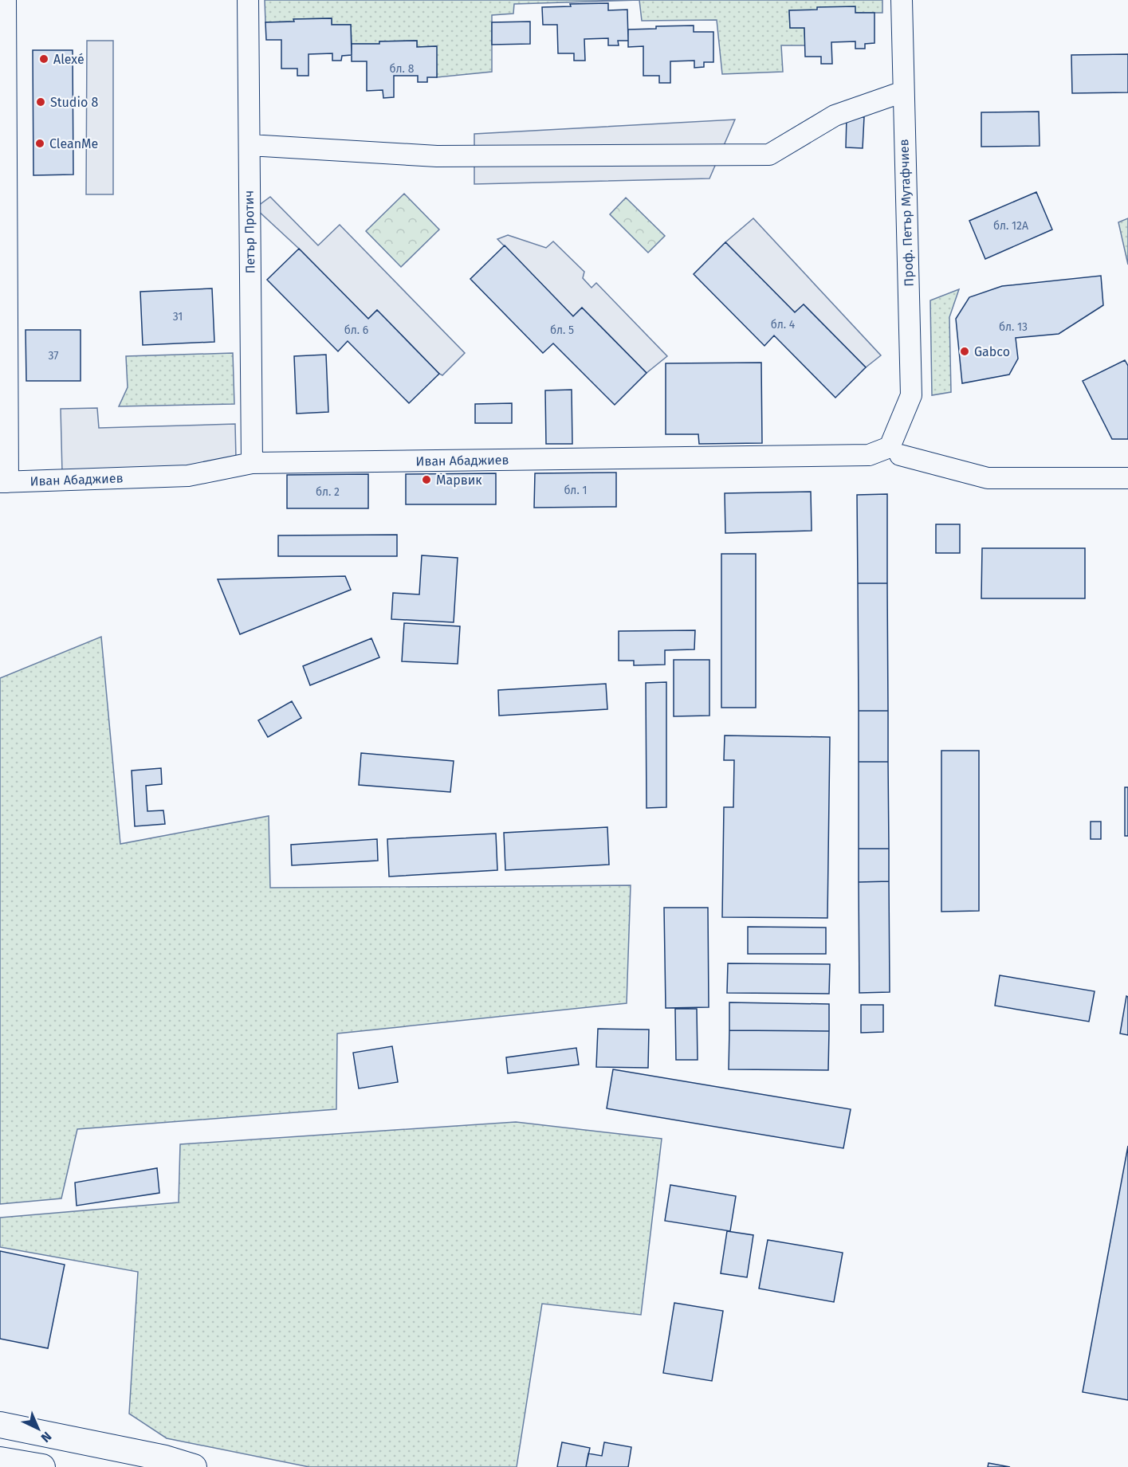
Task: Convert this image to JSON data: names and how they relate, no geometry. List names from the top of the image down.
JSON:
{
  "streets": {
    "street": ["Проф. Петър Мутафчиев", "Петър Протич", "Иван Абаджиев"]
  },
  "crossings": [
    ["Проф. Петър Мутафчиев", "Иван Абаджиев"],
    ["Петър Протич", "Иван Абаджиев"]
  ],
  "places": [
    "Alexé",
    "Studio 8",
    "CleanMe",
    "Gabco",
    "Марвик"
  ],
  "house_numbers": [
    "бл. 8",
    "бл. 12А",
    "31",
    "бл. 4",
    "бл. 13",
    "бл. 6",
    "бл. 5",
    "37",
    "бл. 1",
    "бл. 2"
  ],
  "north": "bottom right"
}
